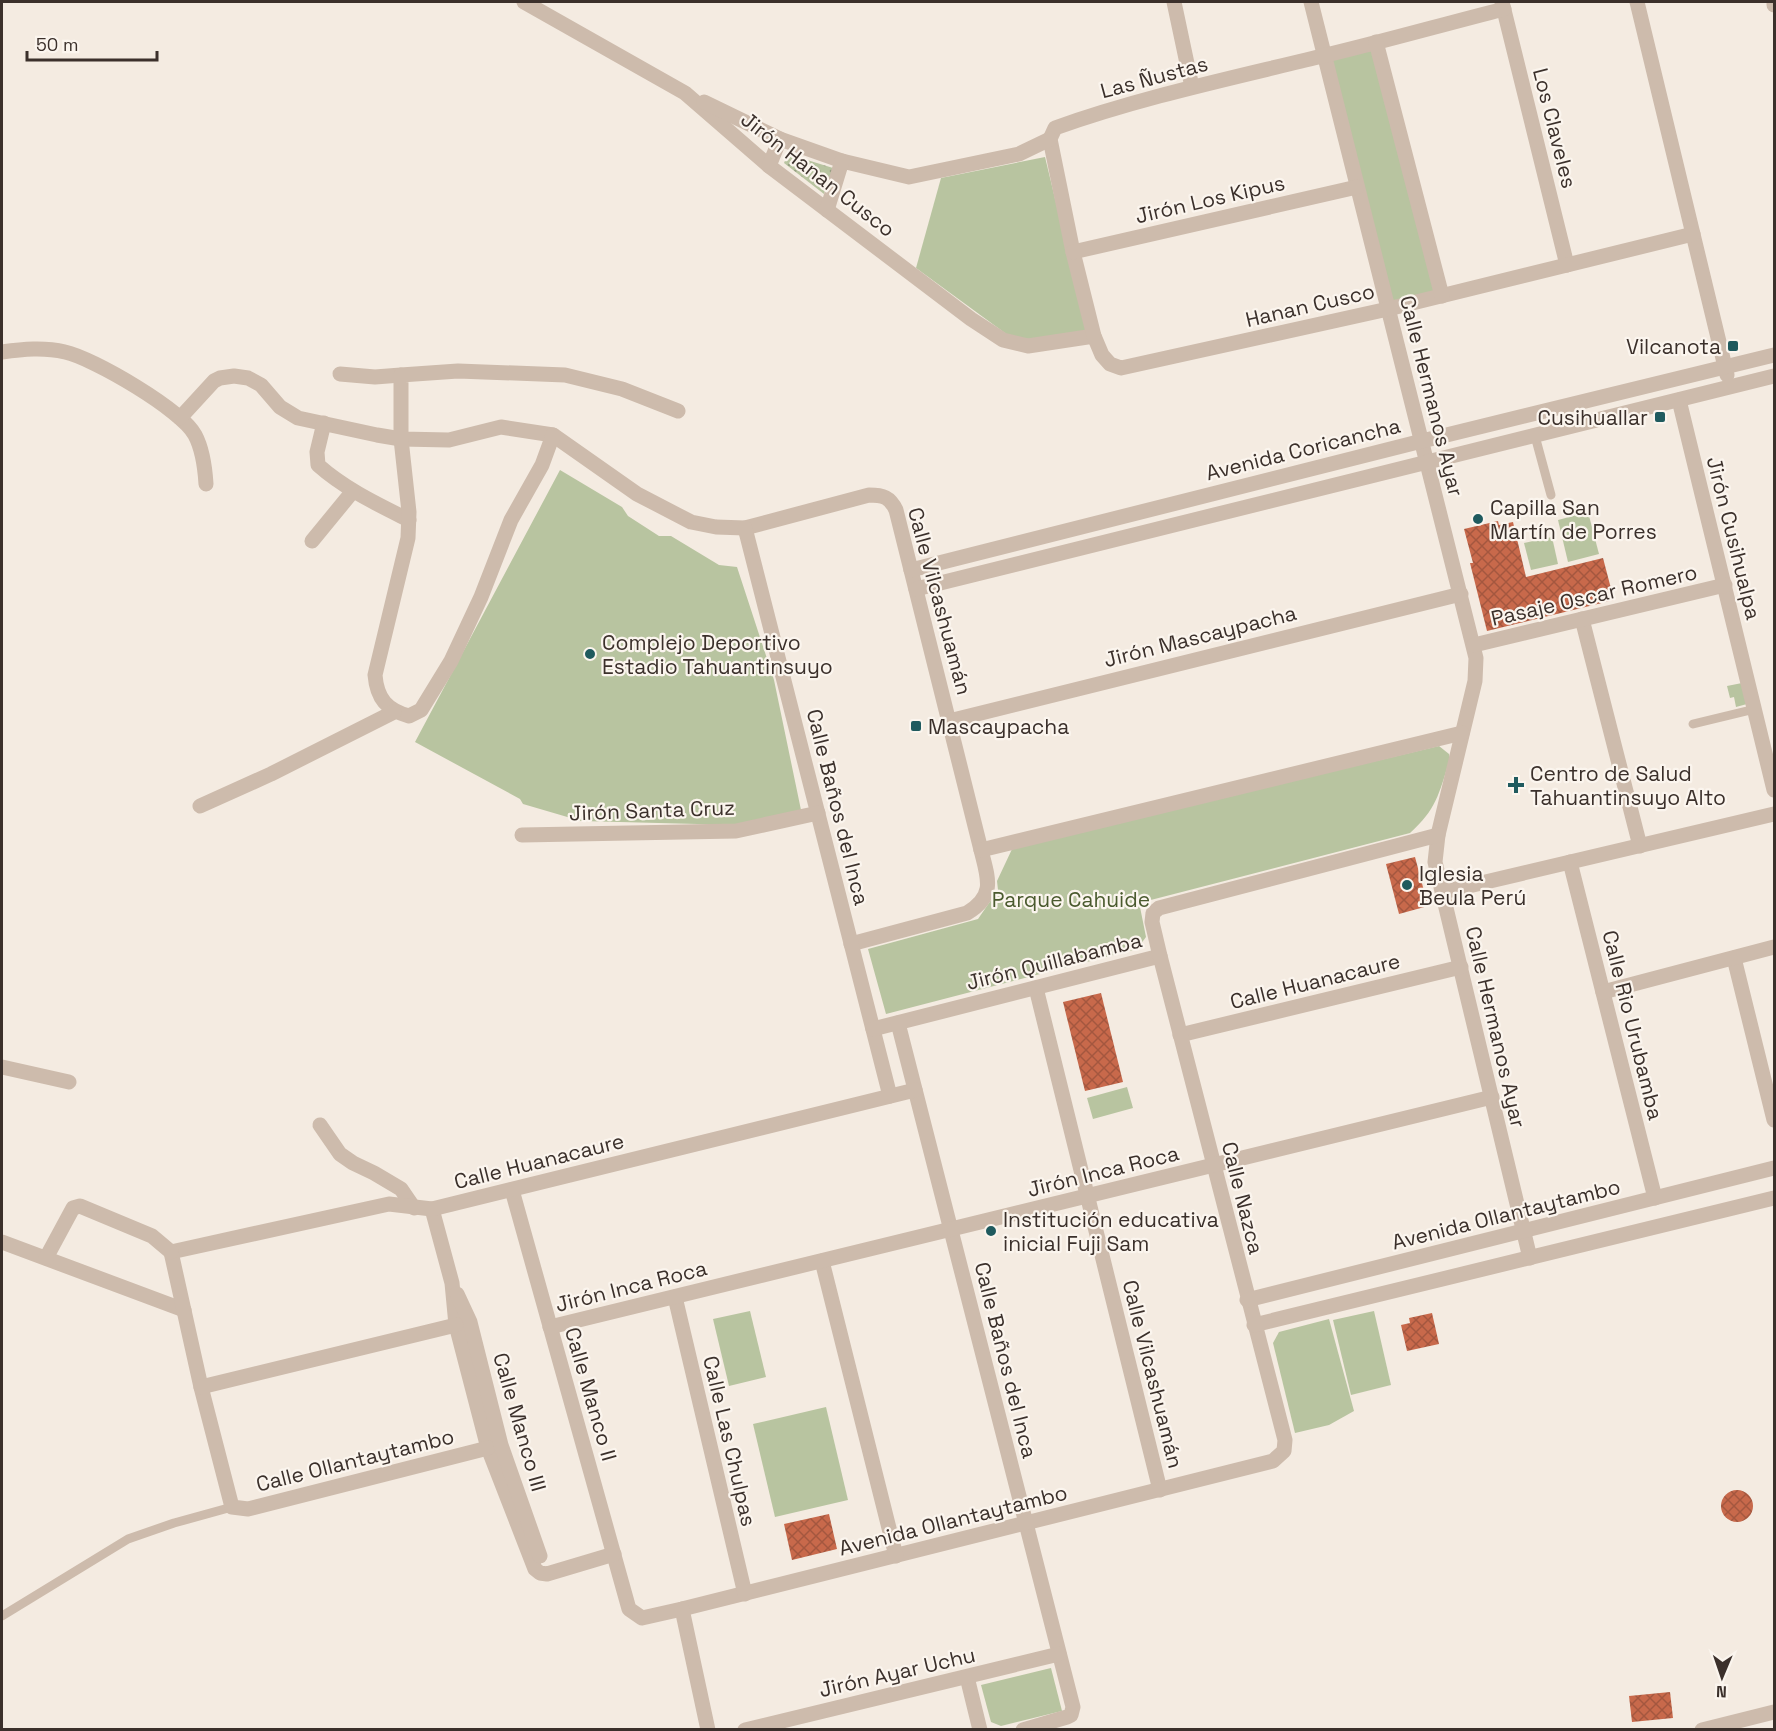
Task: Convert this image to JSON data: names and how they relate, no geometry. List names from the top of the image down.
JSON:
{
  "streets": {
    "street": [
      "Las Ñustas",
      "Los Claveles",
      "Jirón Hanan Cusco",
      "Jirón Los Kipus",
      "Hanan Cusco",
      "Calle Hermanos Ayar",
      "Avenida Coricancha",
      "Jirón Cusihualpa",
      "Pasaje Oscar Romero",
      "Calle Vilcashuamán",
      "Jirón Mascaypacha",
      "Calle Baños del Inca",
      "Jirón Santa Cruz",
      "Jirón Quillabamba",
      "Calle Huanacaure",
      "Calle Rio Urubamba",
      "Jirón Inca Roca",
      "Calle Nazca",
      "Avenida Ollantaytambo",
      "Calle Manco II",
      "Calle Manco III",
      "Calle Las Chulpas",
      "Calle Ollantaytambo",
      "Jirón Ayar Uchu"
    ]
  },
  "crossings": [
    ["Las Ñustas", "Los Claveles"],
    ["Las Ñustas", "Jirón Hanan Cusco"],
    ["Las Ñustas", "Calle Hermanos Ayar"],
    ["Los Claveles", "Hanan Cusco"],
    ["Jirón Hanan Cusco", "Hanan Cusco"],
    ["Jirón Los Kipus", "Calle Hermanos Ayar"],
    ["Hanan Cusco", "Calle Hermanos Ayar"],
    ["Calle Hermanos Ayar", "Avenida Coricancha"],
    ["Calle Hermanos Ayar", "Pasaje Oscar Romero"],
    ["Calle Hermanos Ayar", "Jirón Mascaypacha"],
    ["Calle Hermanos Ayar", "Jirón Quillabamba"],
    ["Calle Hermanos Ayar", "Calle Huanacaure"],
    ["Calle Hermanos Ayar", "Jirón Inca Roca"],
    ["Calle Hermanos Ayar", "Avenida Ollantaytambo"],
    ["Avenida Coricancha", "Jirón Cusihualpa"],
    ["Avenida Coricancha", "Calle Vilcashuamán"],
    ["Jirón Cusihualpa", "Pasaje Oscar Romero"],
    ["Calle Vilcashuamán", "Jirón Mascaypacha"],
    ["Calle Vilcashuamán", "Calle Baños del Inca"],
    ["Calle Vilcashuamán", "Jirón Quillabamba"],
    ["Calle Vilcashuamán", "Jirón Inca Roca"],
    ["Calle Vilcashuamán", "Avenida Ollantaytambo"],
    ["Calle Baños del Inca", "Jirón Santa Cruz"],
    ["Calle Baños del Inca", "Jirón Quillabamba"],
    ["Calle Baños del Inca", "Calle Huanacaure"],
    ["Calle Baños del Inca", "Jirón Inca Roca"],
    ["Calle Baños del Inca", "Avenida Ollantaytambo"],
    ["Calle Baños del Inca", "Jirón Ayar Uchu"],
    ["Jirón Quillabamba", "Calle Nazca"],
    ["Calle Huanacaure", "Calle Nazca"],
    ["Calle Huanacaure", "Calle Manco II"],
    ["Calle Huanacaure", "Calle Manco III"],
    ["Calle Rio Urubamba", "Avenida Ollantaytambo"],
    ["Jirón Inca Roca", "Calle Nazca"],
    ["Jirón Inca Roca", "Calle Manco II"],
    ["Jirón Inca Roca", "Calle Las Chulpas"],
    ["Calle Nazca", "Avenida Ollantaytambo"],
    ["Avenida Ollantaytambo", "Calle Manco II"],
    ["Avenida Ollantaytambo", "Calle Las Chulpas"],
    ["Calle Manco III", "Calle Ollantaytambo"]
  ],
  "parks": ["Parque Cahuide"],
  "places": {
    "transit": ["Vilcanota", "Cusihuallar", "Mascaypacha"],
    "other": [
      "Capilla San Martín de Porres",
      "Complejo Deportivo Estadio Tahuantinsuyo",
      "Iglesia Beula Perú",
      "Institución educativa inicial Fuji Sam"
    ],
    "health": ["Centro de Salud Tahuantinsuyo Alto"]
  },
  "scale_bar": "50 m",
  "north": "bottom"
}
